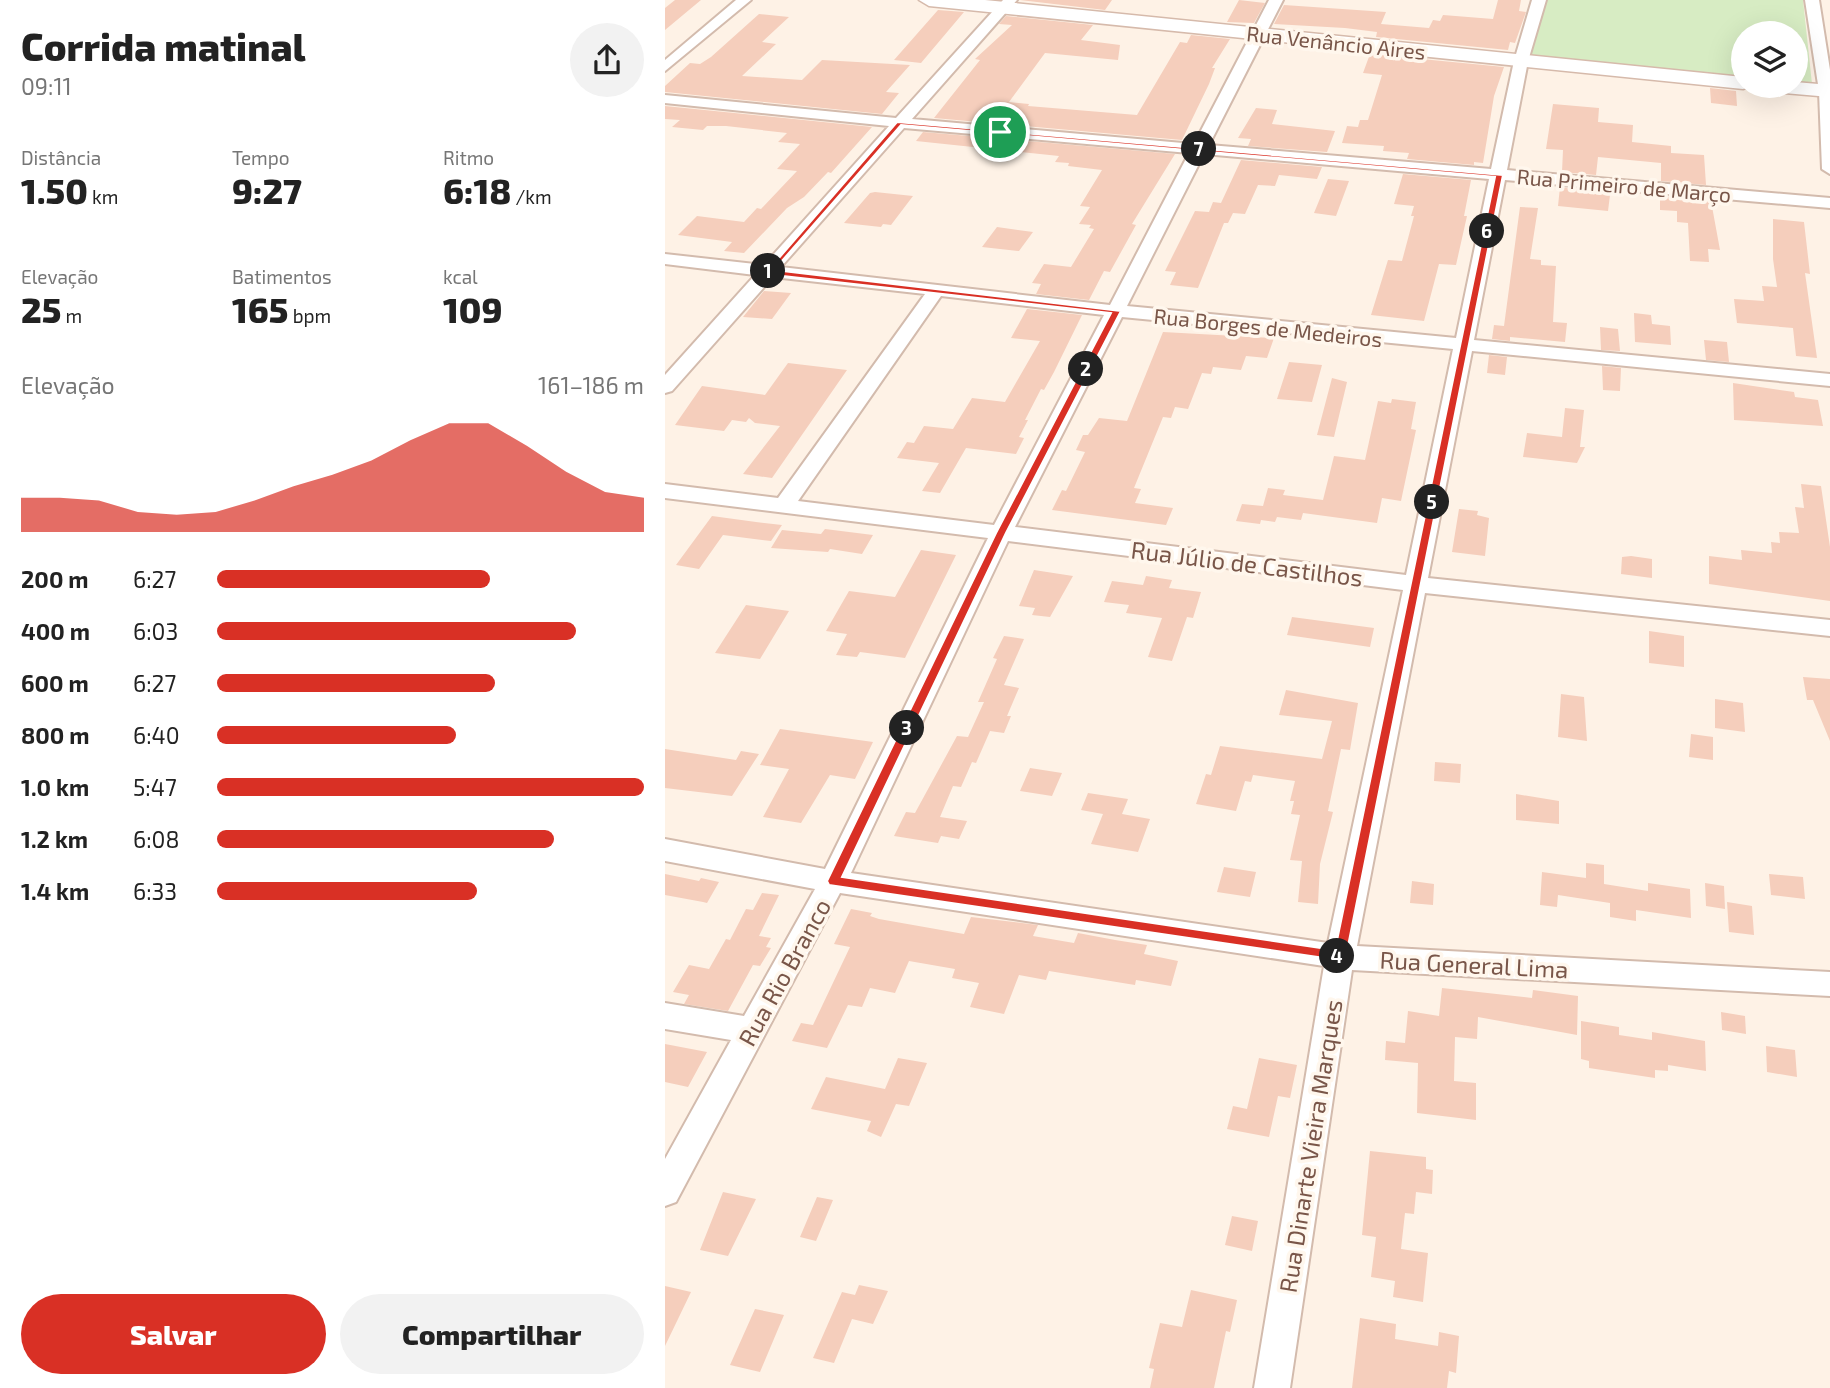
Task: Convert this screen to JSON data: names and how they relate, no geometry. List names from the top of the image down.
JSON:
{
  "streets": {
    "street": [
      "Rua Venâncio Aires",
      "Rua Primeiro de Março",
      "Rua Borges de Medeiros",
      "Rua Júlio de Castilhos",
      "Rua General Lima",
      "Rua Rio Branco",
      "Rua Dinarte Vieira Marques"
    ]
  },
  "crossings": [
    ["Rua Venâncio Aires", "Rua Rio Branco"],
    ["Rua Venâncio Aires", "Rua Dinarte Vieira Marques"],
    ["Rua Primeiro de Março", "Rua Rio Branco"],
    ["Rua Primeiro de Março", "Rua Dinarte Vieira Marques"],
    ["Rua Borges de Medeiros", "Rua Rio Branco"],
    ["Rua Borges de Medeiros", "Rua Dinarte Vieira Marques"],
    ["Rua Júlio de Castilhos", "Rua Rio Branco"],
    ["Rua Júlio de Castilhos", "Rua Dinarte Vieira Marques"],
    ["Rua General Lima", "Rua Rio Branco"],
    ["Rua General Lima", "Rua Dinarte Vieira Marques"]
  ],
  "page": {
    "heading": ["Corrida matinal", "09:11"],
    "stats": [
      ["Distância", "1.50 km"],
      ["Tempo", "9:27"],
      ["Ritmo", "6:18 /km"],
      ["Elevação", "25 m"],
      ["Batimentos", "165 bpm"],
      ["kcal", "109"]
    ],
    "pins": [
      "7",
      "6",
      "1",
      "2",
      "5",
      "3",
      "4"
    ],
    "chart": ["Elevação", "161–186 m"],
    "list": [
      {
        "name": "200 m",
        "note": "6:27"
      },
      {
        "name": "400 m",
        "note": "6:03"
      },
      {
        "name": "600 m",
        "note": "6:27"
      },
      {
        "name": "800 m",
        "note": "6:40"
      },
      {
        "name": "1.0 km",
        "note": "5:47"
      },
      {
        "name": "1.2 km",
        "note": "6:08"
      },
      {
        "name": "1.4 km",
        "note": "6:33"
      }
    ],
    "buttons": ["Salvar", "Compartilhar"]
  }
}
